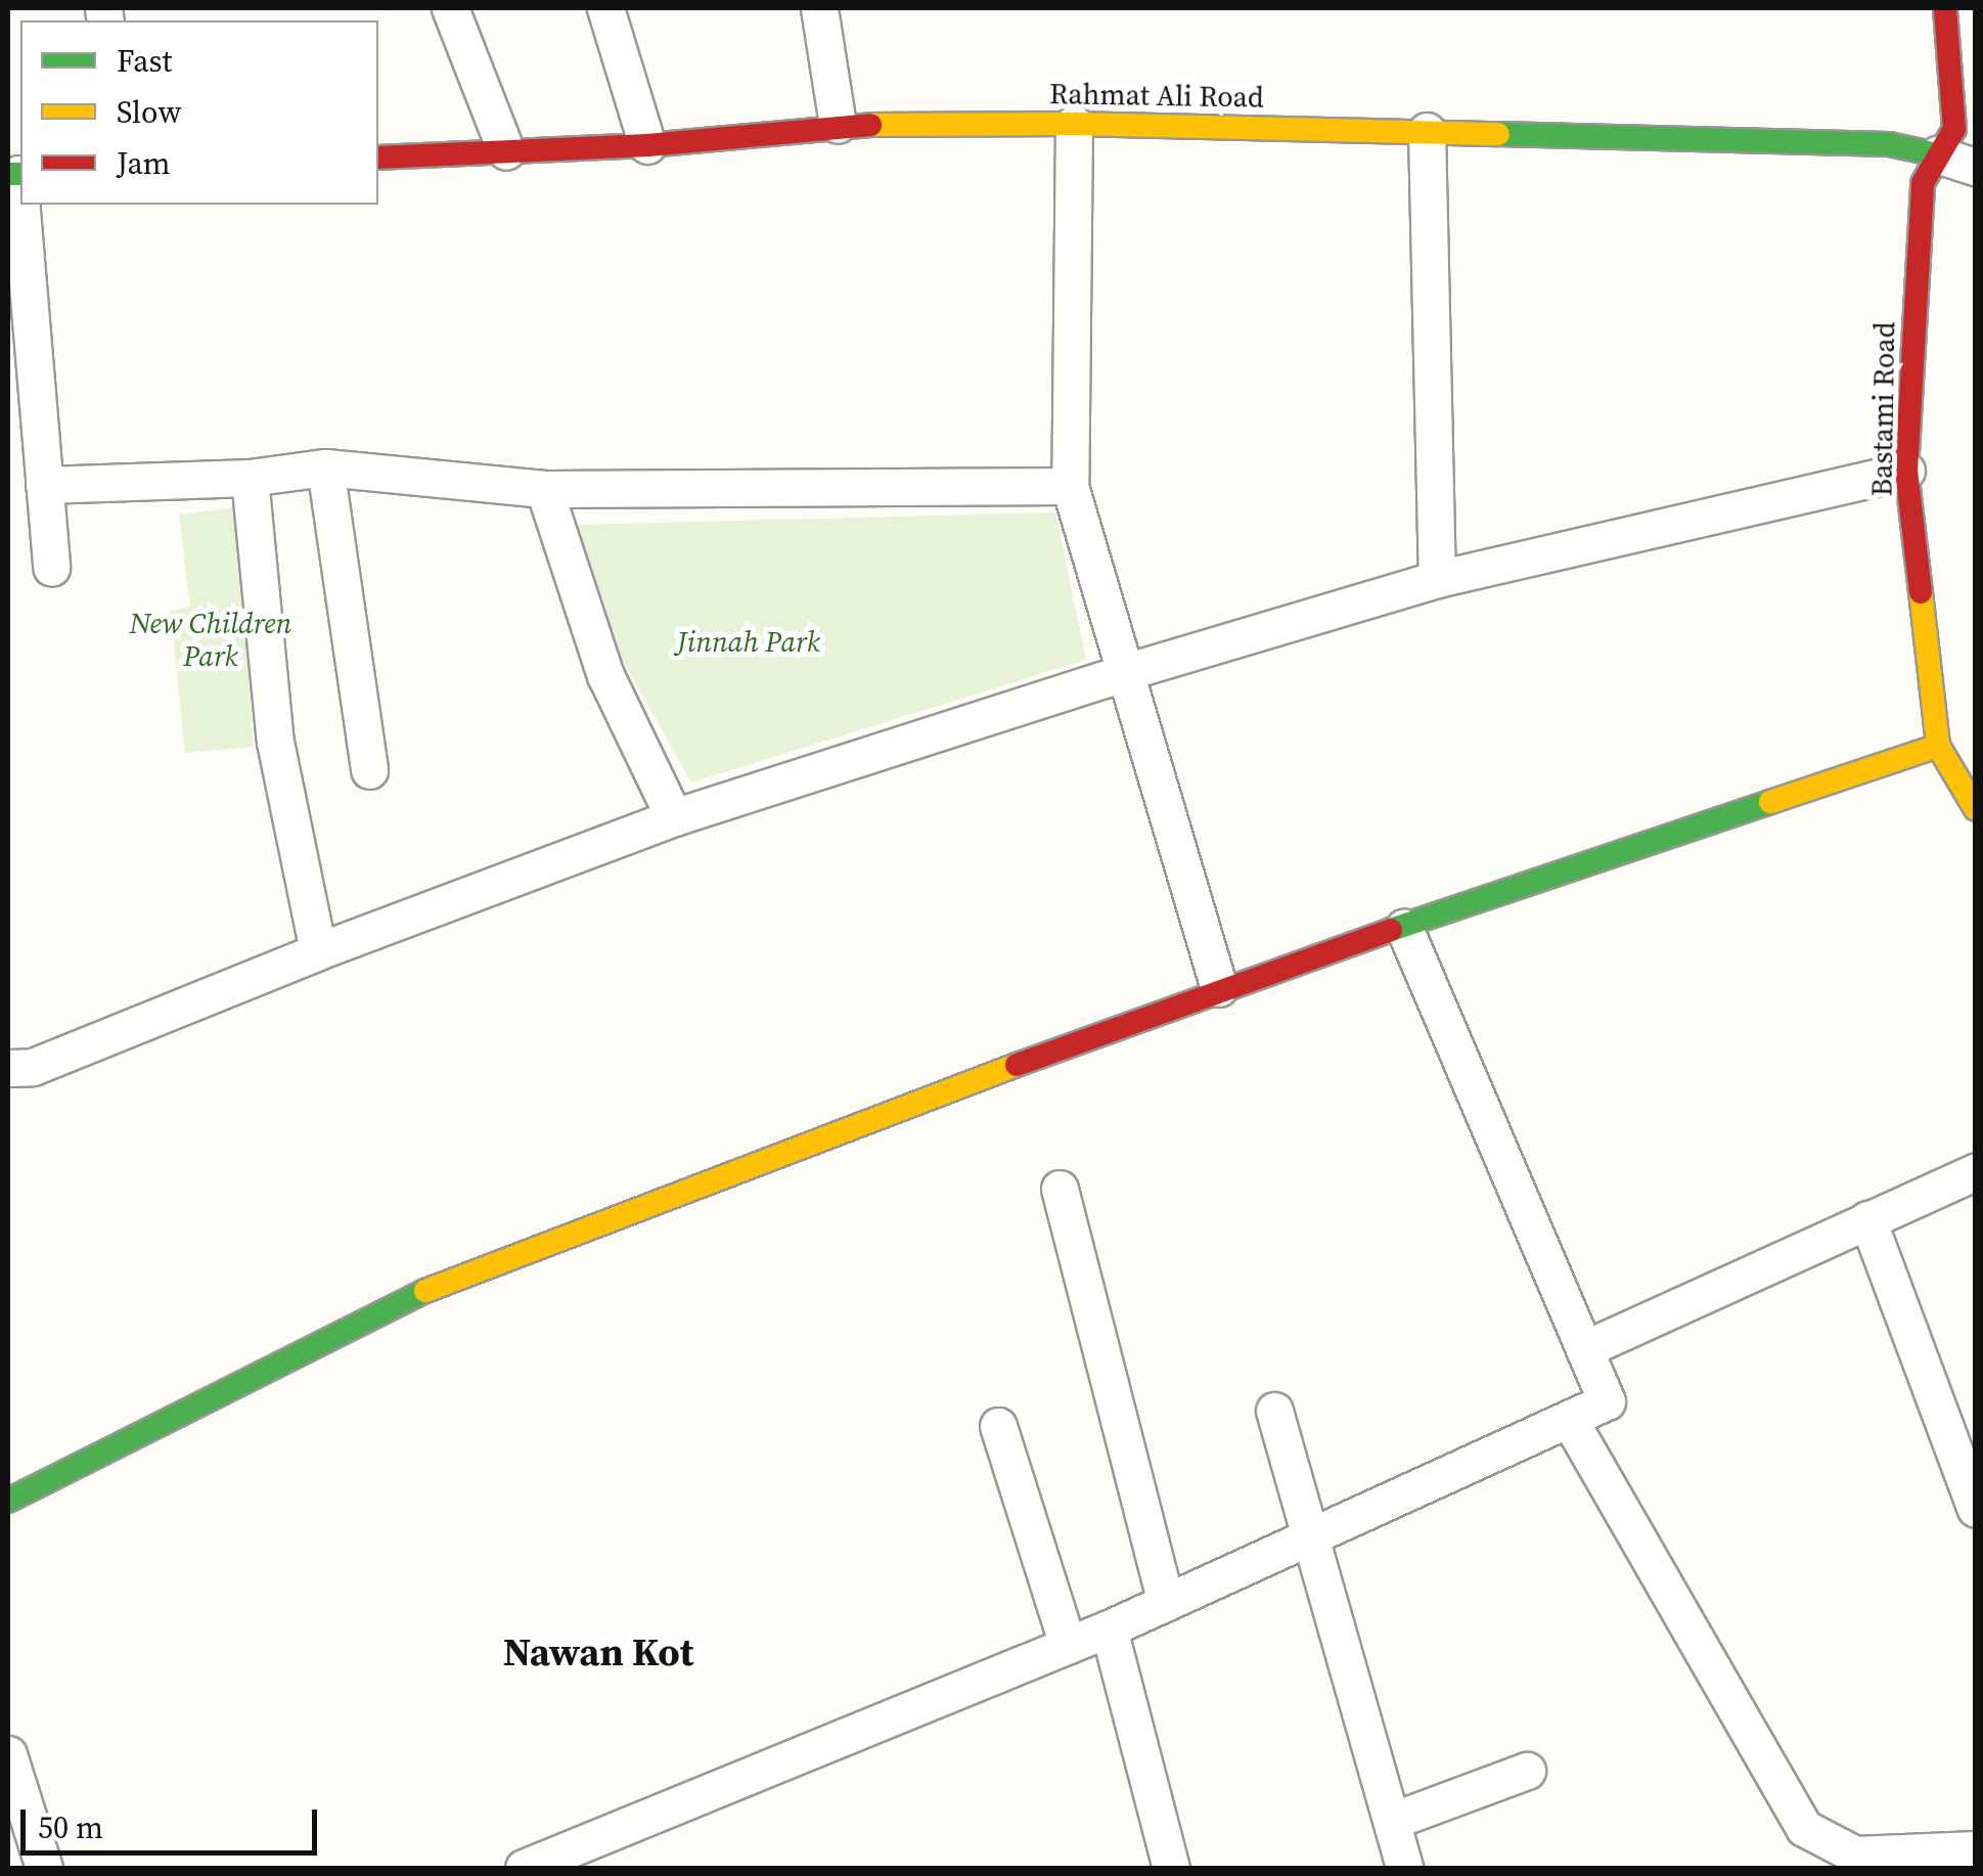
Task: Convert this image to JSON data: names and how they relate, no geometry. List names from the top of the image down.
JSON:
{
  "streets": {
    "street": ["Rahmat Ali Road", "Bastami Road"]
  },
  "crossings": [
    ["Rahmat Ali Road", "Bastami Road"]
  ],
  "districts": ["Nawan Kot"],
  "parks": ["New Children Park", "Jinnah Park"],
  "legend": ["Fast", "Slow", "Jam"],
  "scale_bar": "50 m"
}
